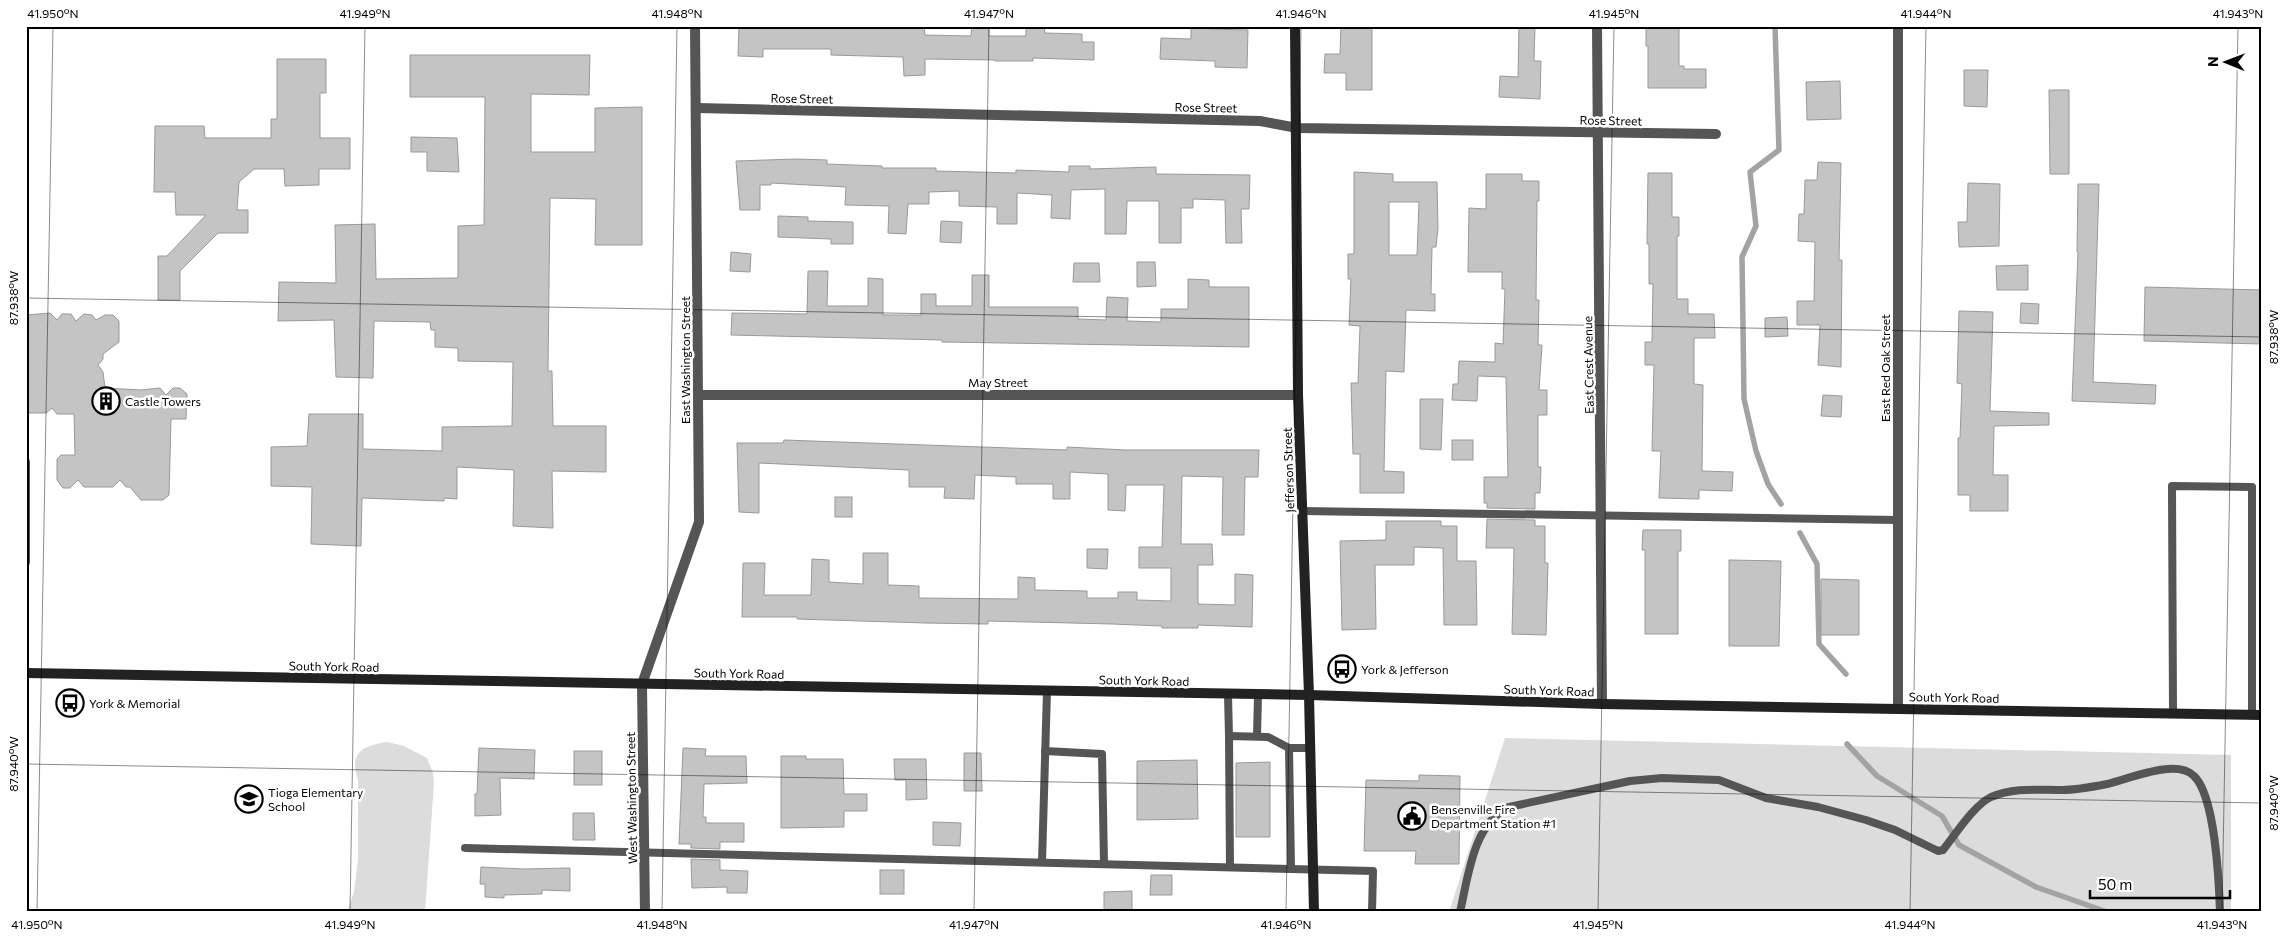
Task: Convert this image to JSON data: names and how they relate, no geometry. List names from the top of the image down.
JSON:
{
  "streets": {
    "main road": ["Jefferson Street", "South York Road"],
    "street": [
      "Rose Street",
      "East Washington Street",
      "East Crest Avenue",
      "East Red Oak Street",
      "May Street",
      "West Washington Street"
    ]
  },
  "crossings": [
    ["Rose Street", "East Washington Street"],
    ["Rose Street", "East Crest Avenue"],
    ["Rose Street", "Jefferson Street"],
    ["East Washington Street", "May Street"],
    ["East Washington Street", "South York Road"],
    ["East Washington Street", "West Washington Street"],
    ["East Crest Avenue", "South York Road"],
    ["East Red Oak Street", "South York Road"],
    ["May Street", "Jefferson Street"],
    ["Jefferson Street", "South York Road"],
    ["South York Road", "West Washington Street"]
  ],
  "places": {
    "building": ["Castle Towers"],
    "bus stop": ["York & Jefferson", "York & Memorial"],
    "school or university": ["Tioga Elementary School"],
    "public building": ["Bensenville Fire Department Station #1"]
  },
  "scale_bar": "50 m",
  "north": "left",
  "coordinates": [
    "41.950°N",
    "41.949°N",
    "41.948°N",
    "41.947°N",
    "41.946°N",
    "41.945°N",
    "41.944°N",
    "41.943°N",
    "87.938°W",
    "87.940°W"
  ]
}
